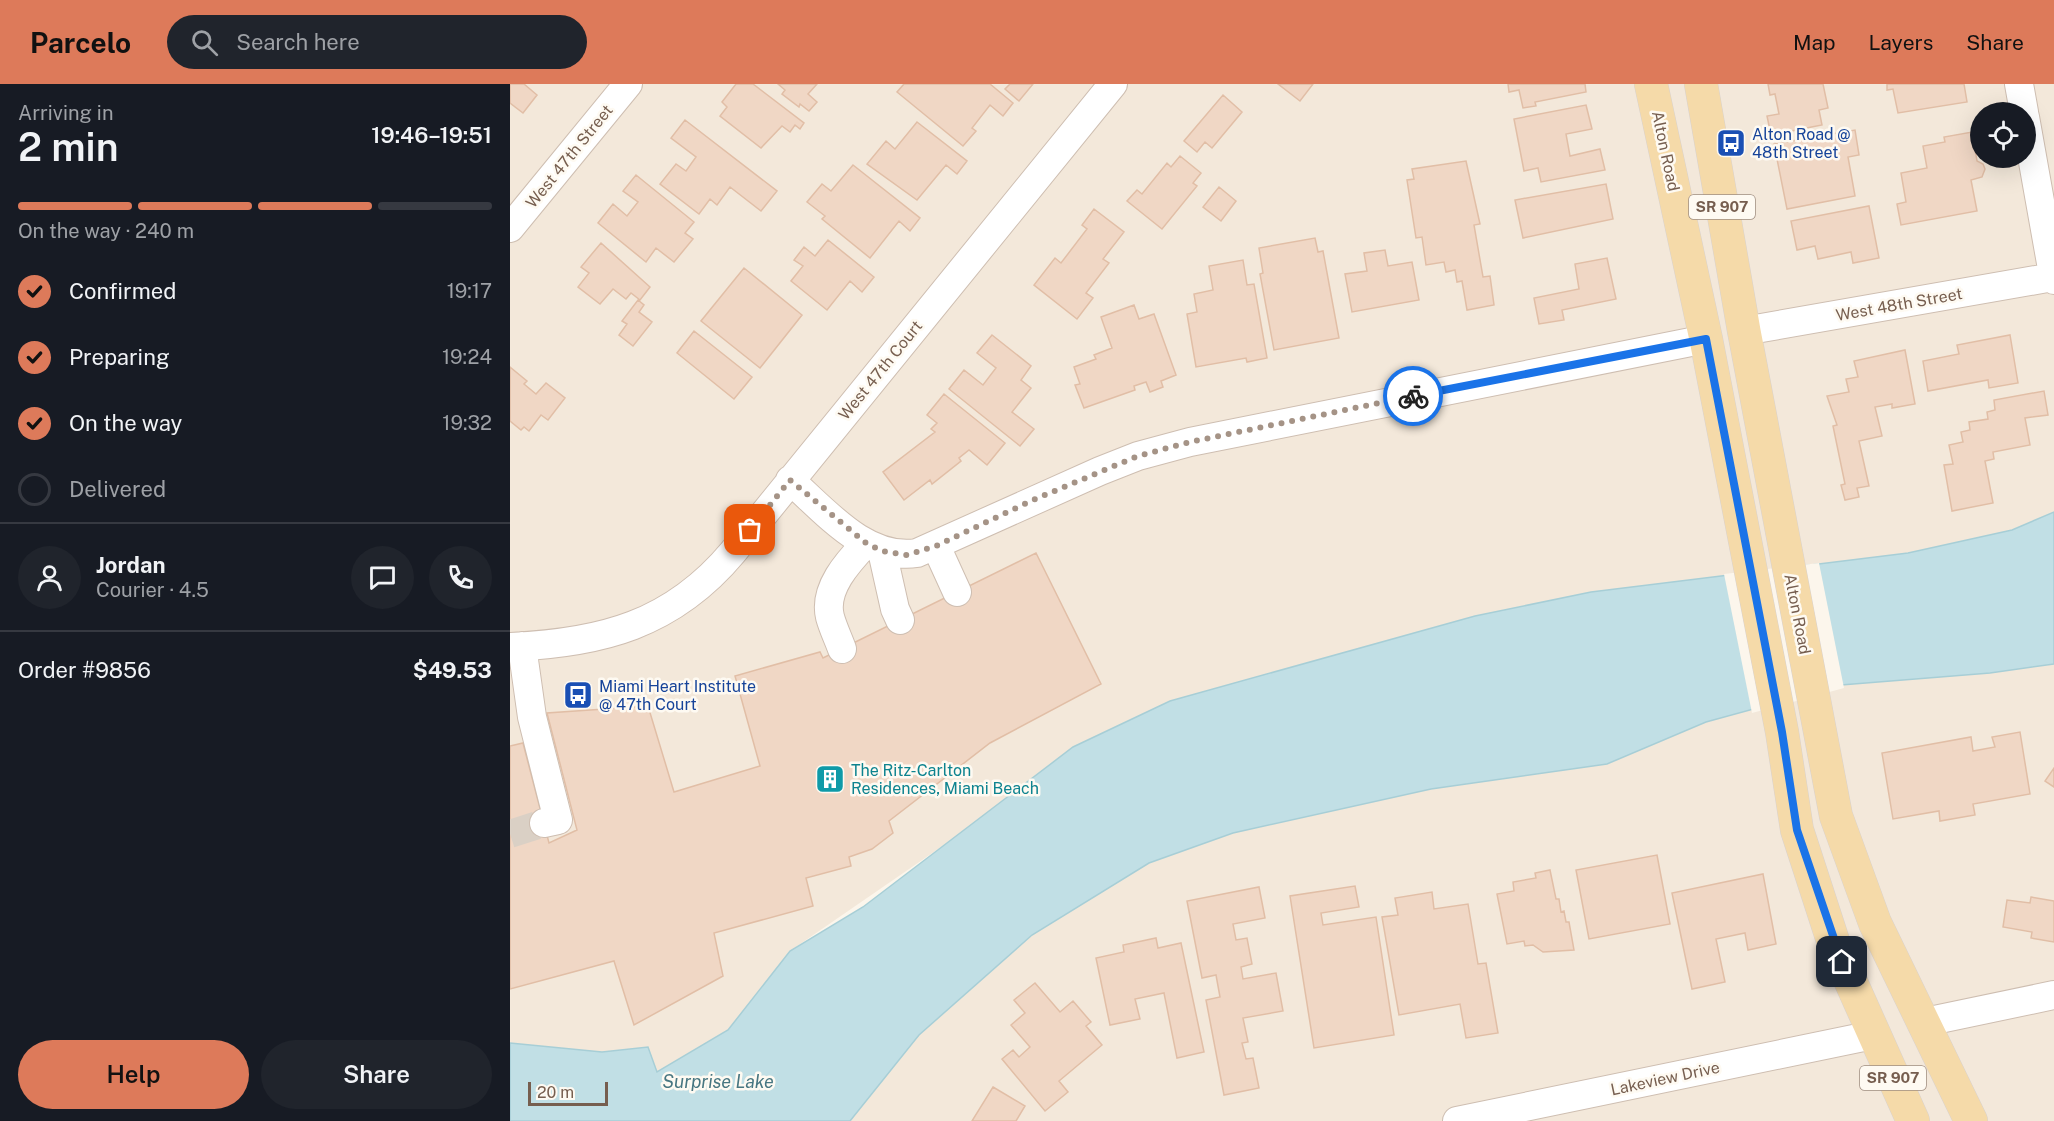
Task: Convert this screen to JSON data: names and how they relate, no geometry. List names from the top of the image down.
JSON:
{
  "streets": {
    "main road": ["Alton Road", "SR 907"],
    "street": [
      "West 47th Street",
      "West 48th Street",
      "West 47th Court",
      "Lakeview Drive"
    ]
  },
  "crossings": [
    ["Alton Road", "West 48th Street"],
    ["Alton Road", "Lakeview Drive"]
  ],
  "water": ["Surprise Lake"],
  "places": {
    "bus stop": ["Alton Road @ 48th Street", "Miami Heart Institute @ 47th Court"],
    "building": ["The Ritz-Carlton Residences, Miami Beach"]
  },
  "scale_bar": "20 m",
  "page": {
    "header": "Parcelo",
    "search": "Search here",
    "nav": ["Map", "Layers", "Share"],
    "heading": ["2 min", "Arriving in", "19:46–19:51"],
    "panel": [
      "Jordan",
      "Courier · 4.5",
      "Order #9856",
      "$49.53"
    ],
    "bar": "On the way · 240 m",
    "list": [
      ["Confirmed", "19:17"],
      ["Preparing", "19:24"],
      ["On the way", "19:32"],
      "Delivered"
    ],
    "buttons": ["Help", "Share"],
    "scale": "20 m"
  }
}
